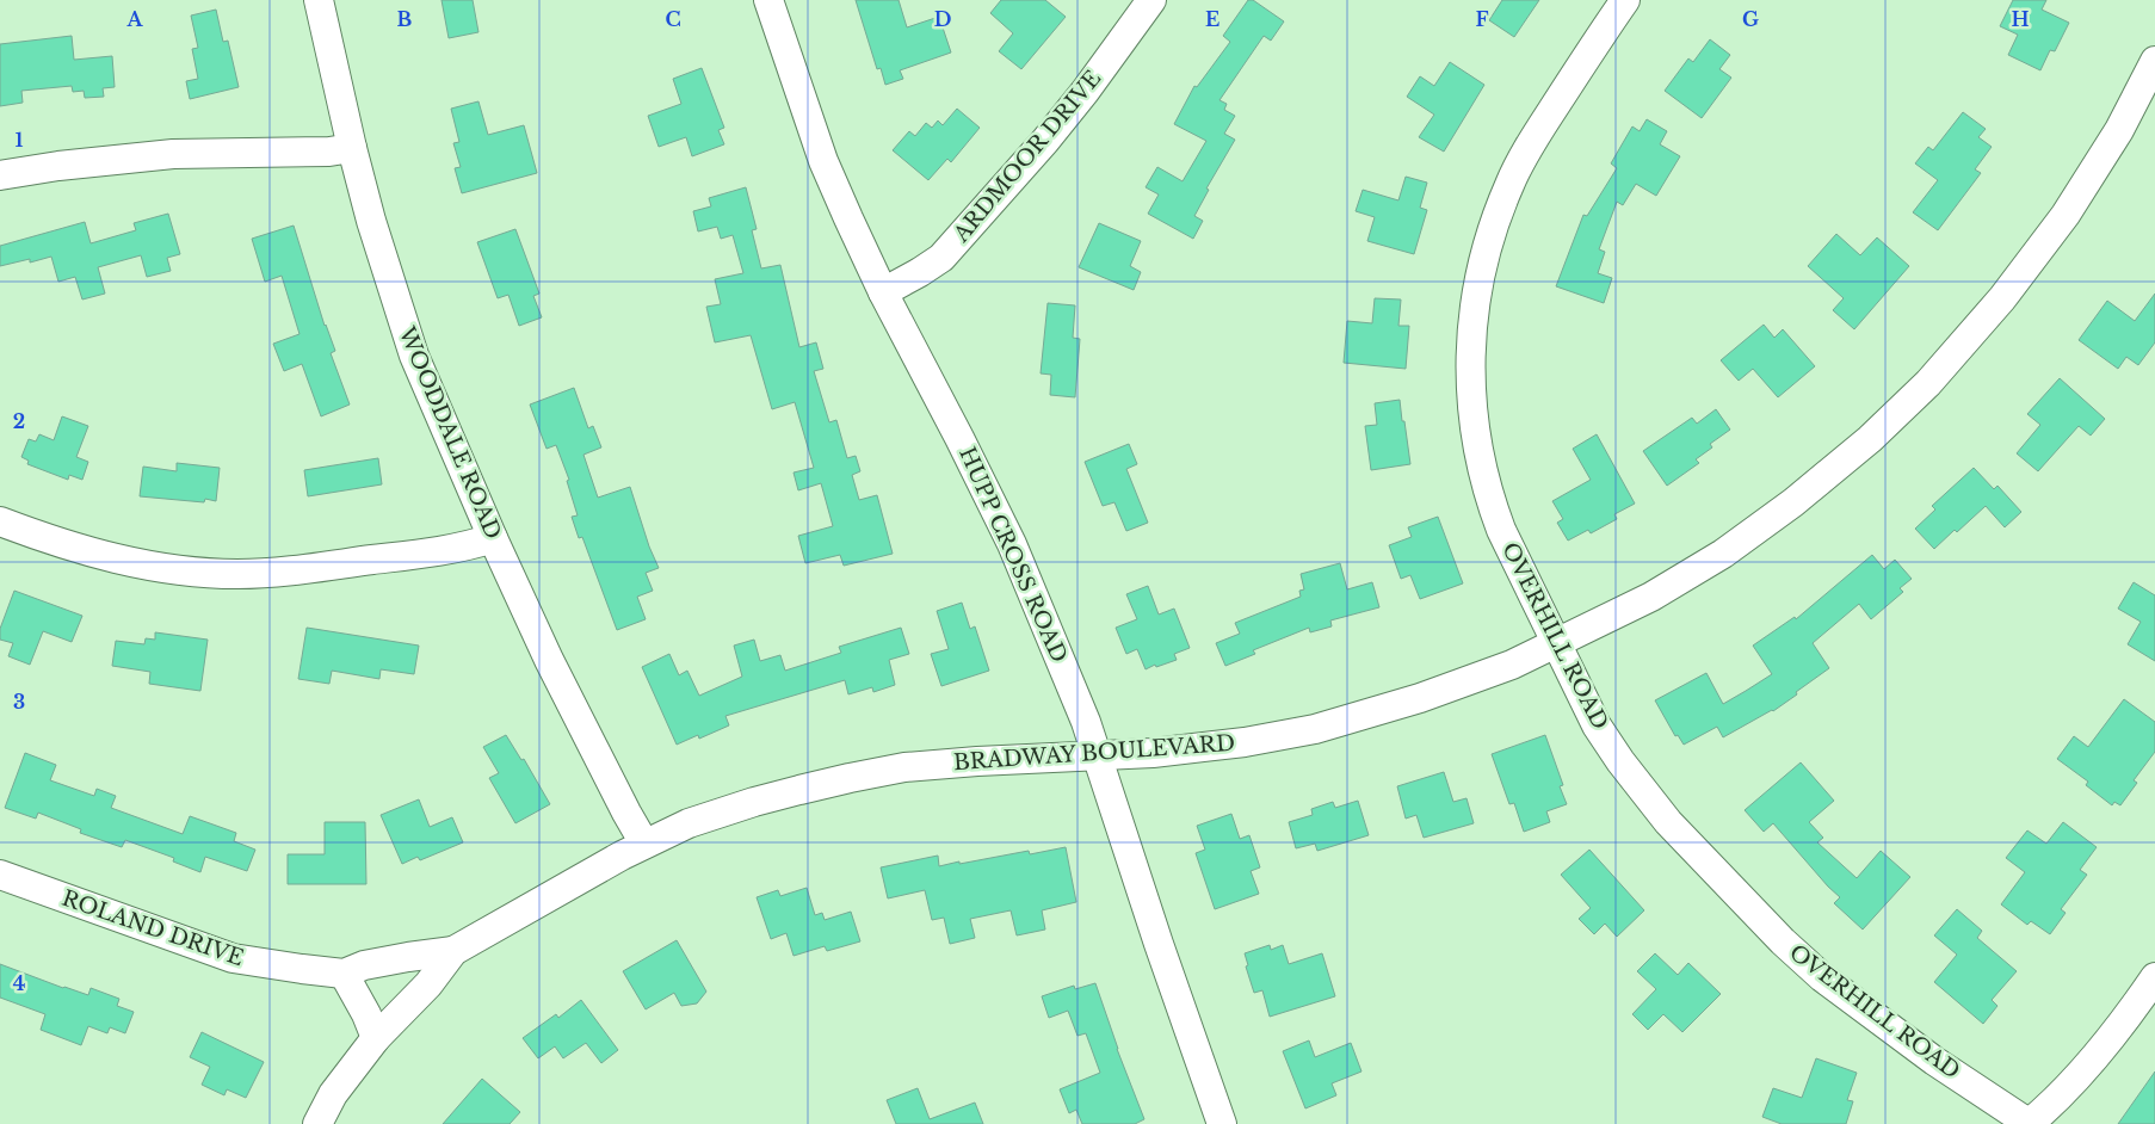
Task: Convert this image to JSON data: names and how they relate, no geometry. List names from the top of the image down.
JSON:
{
  "streets": {
    "street": [
      "ARDMOOR DRIVE",
      "WOODDALE ROAD",
      "HUPP CROSS ROAD",
      "OVERHILL ROAD",
      "BRADWAY BOULEVARD",
      "ROLAND DRIVE"
    ]
  },
  "crossings": [
    ["ARDMOOR DRIVE", "HUPP CROSS ROAD"],
    ["WOODDALE ROAD", "BRADWAY BOULEVARD"],
    ["HUPP CROSS ROAD", "BRADWAY BOULEVARD"],
    ["OVERHILL ROAD", "BRADWAY BOULEVARD"],
    ["BRADWAY BOULEVARD", "ROLAND DRIVE"]
  ],
  "grid": {
    "columns": [
      "A",
      "B",
      "C",
      "D",
      "E",
      "F",
      "G",
      "H"
    ],
    "rows": [
      "1",
      "2",
      "3",
      "4"
    ]
  }
}
